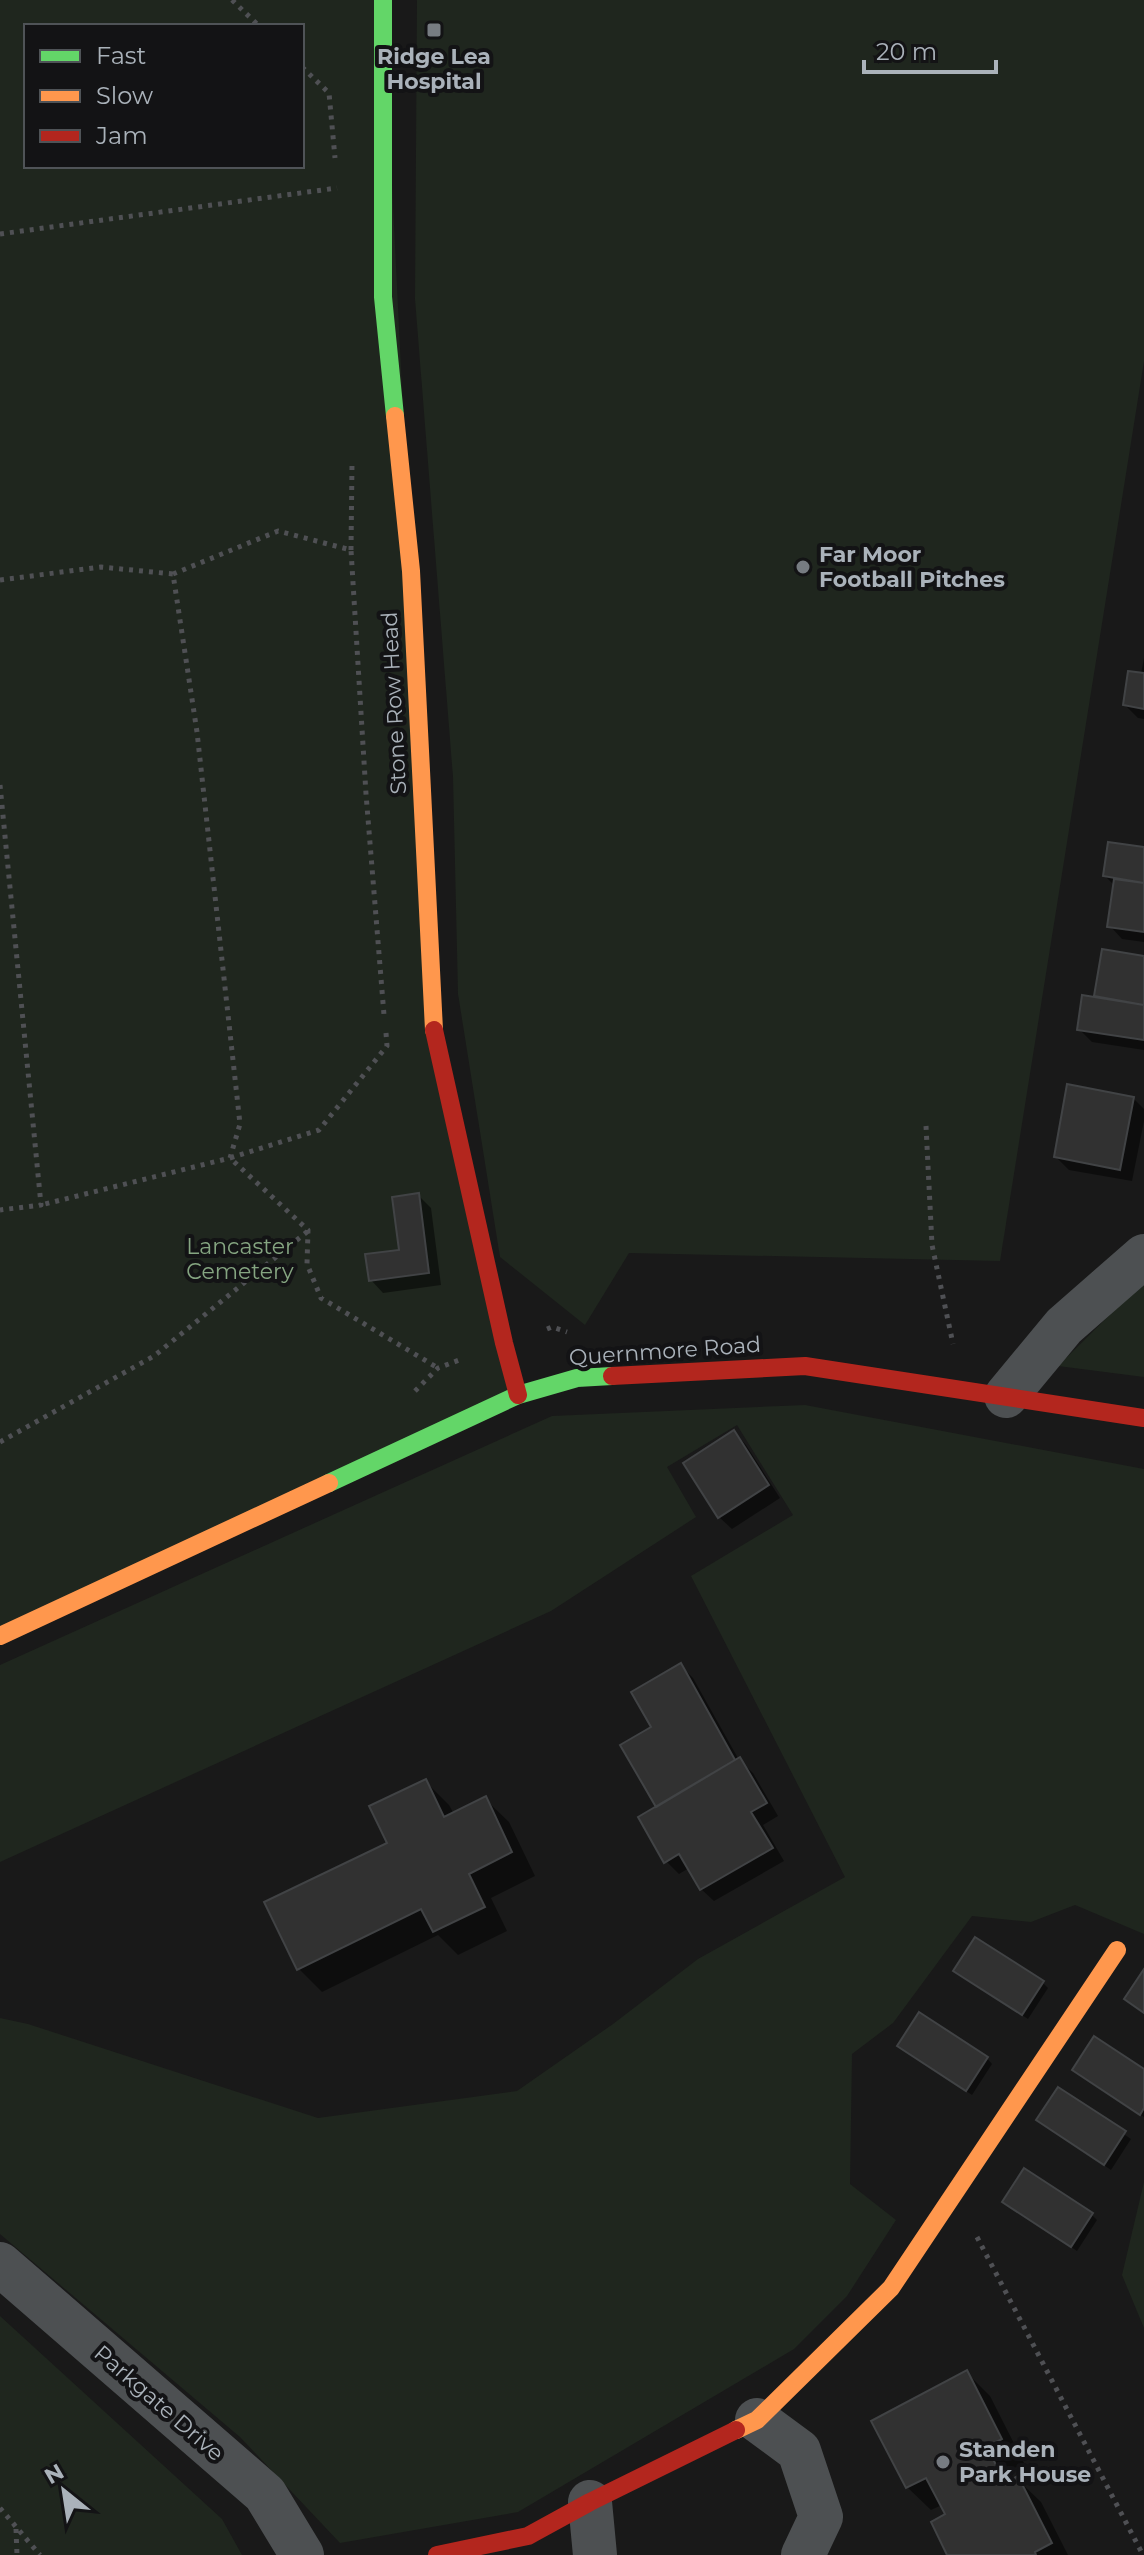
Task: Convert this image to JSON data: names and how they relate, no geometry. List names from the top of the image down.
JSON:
{
  "streets": {
    "street": ["Stone Row Head", "Quernmore Road", "Parkgate Drive"]
  },
  "crossings": [
    ["Stone Row Head", "Quernmore Road"]
  ],
  "parks": ["Lancaster Cemetery"],
  "places": {
    "transit": ["Ridge Lea Hospital"],
    "other": ["Far Moor Football Pitches", "Standen Park House"]
  },
  "legend": ["Fast", "Slow", "Jam"],
  "scale_bar": "20 m",
  "north": "top left"
}
